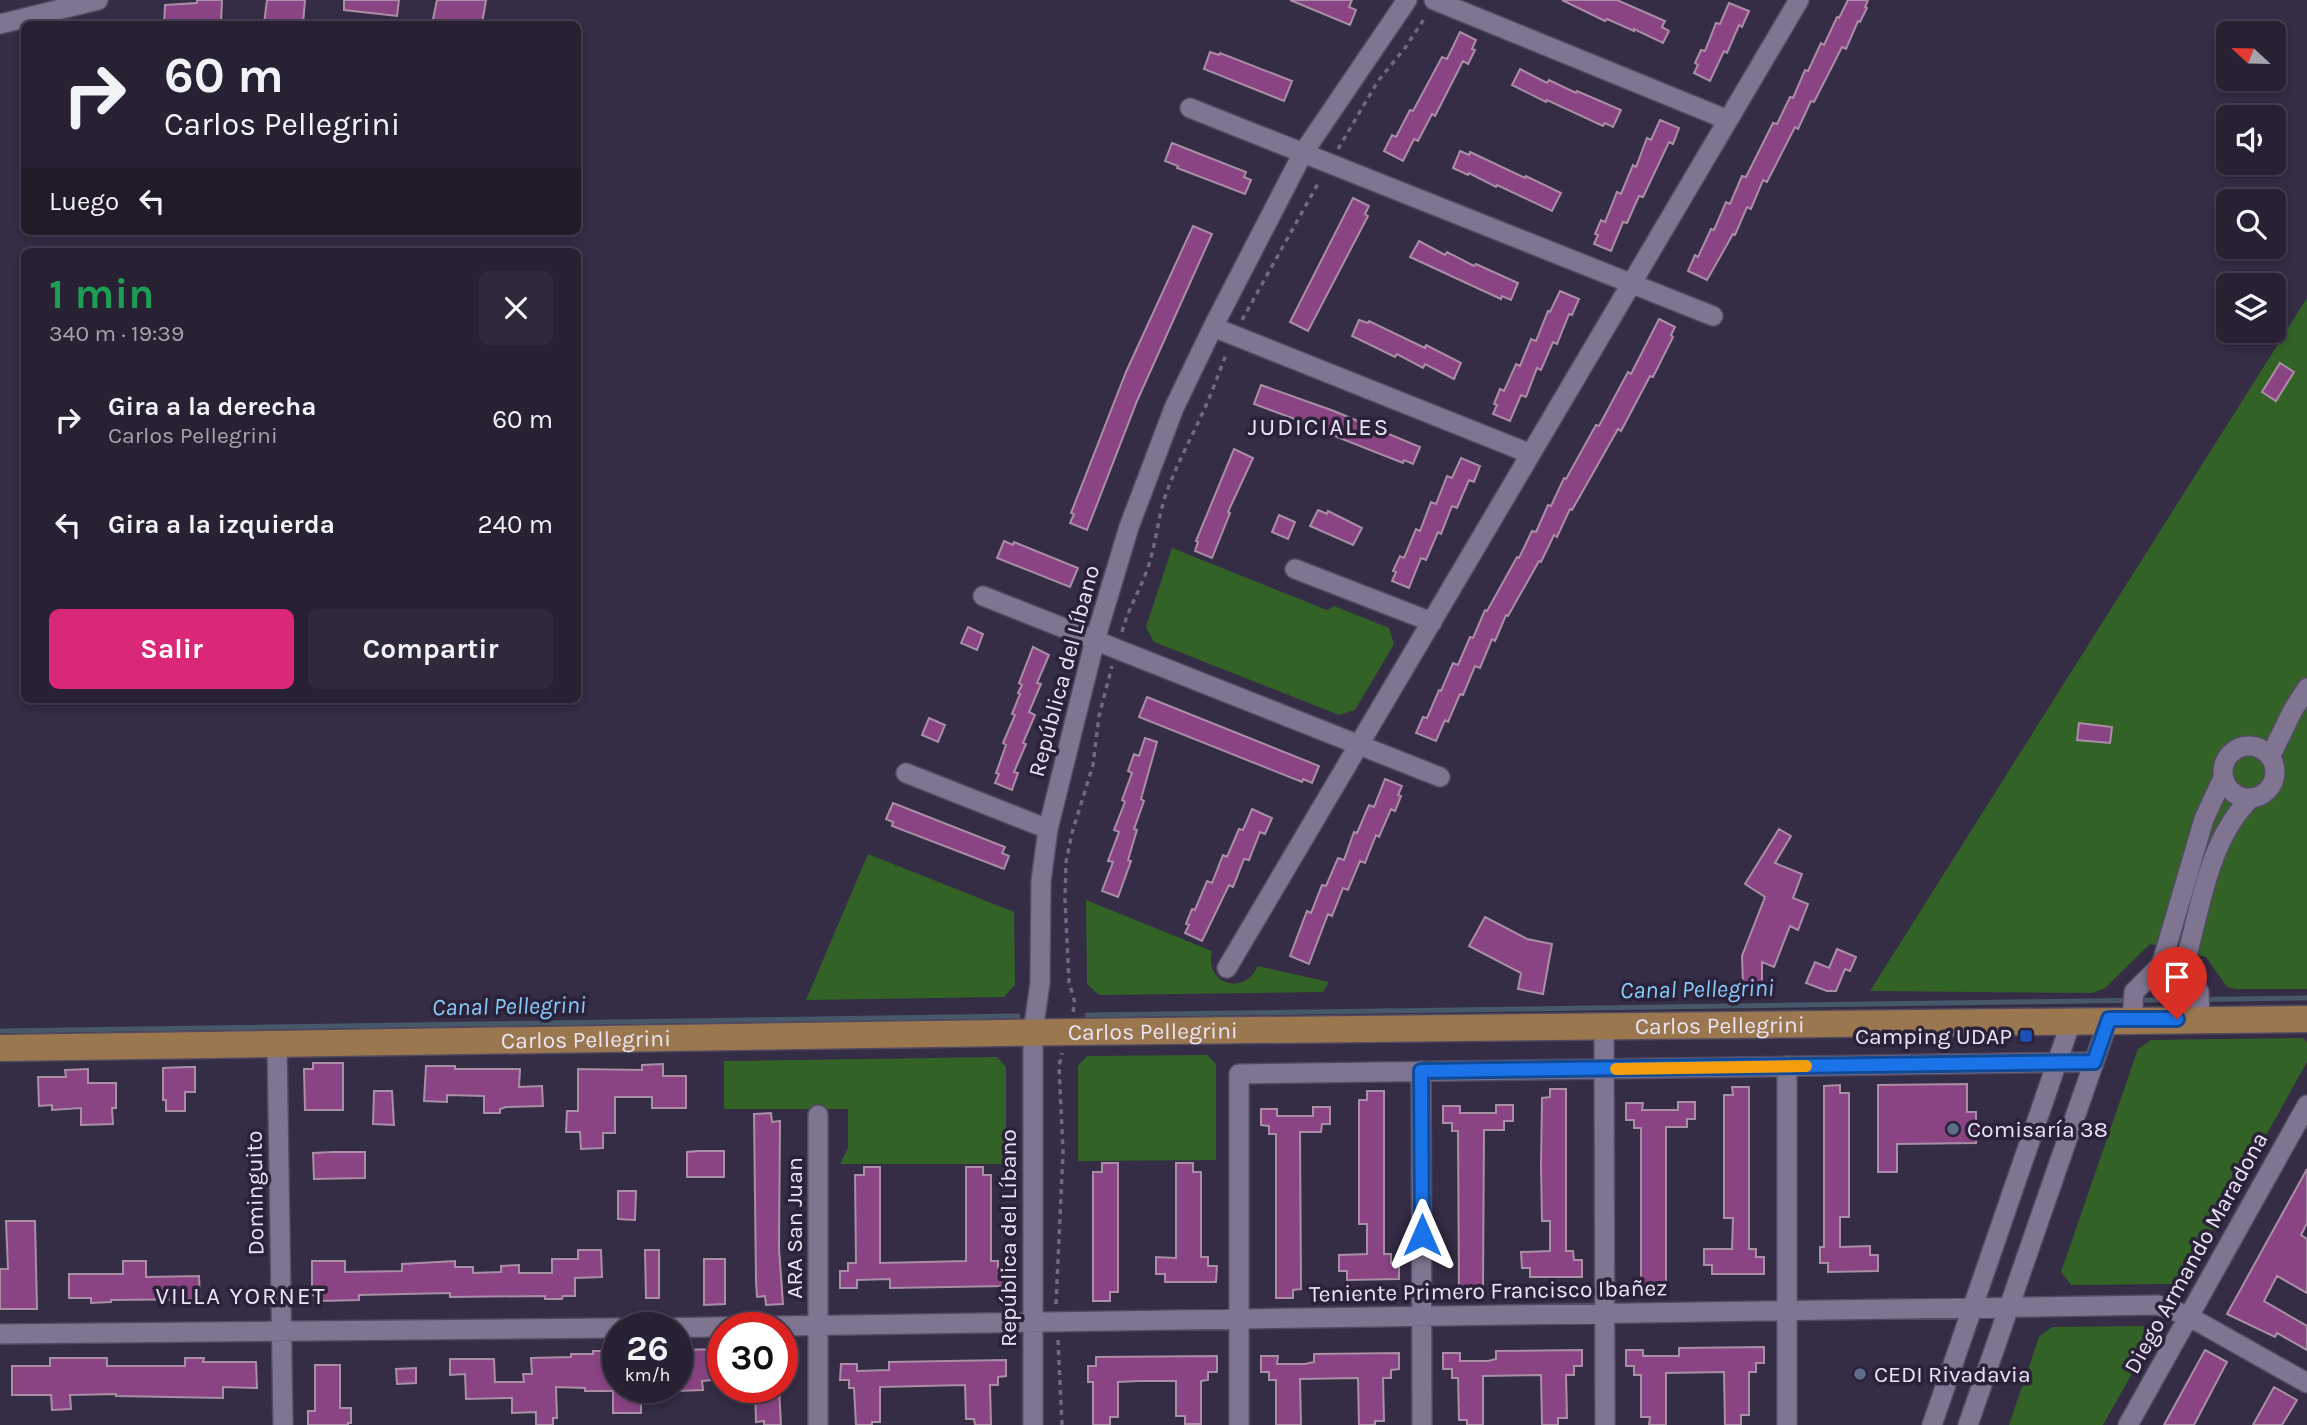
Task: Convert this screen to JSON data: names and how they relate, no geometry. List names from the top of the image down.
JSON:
{
  "streets": {
    "main road": ["Carlos Pellegrini"],
    "street": [
      "República del Líbano",
      "Dominguito",
      "ARA San Juan",
      "Diego Armando Maradona",
      "Teniente Primero Francisco Ibañez"
    ]
  },
  "crossings": [
    ["República del Líbano", "Carlos Pellegrini"],
    ["República del Líbano", "Teniente Primero Francisco Ibañez"],
    ["Carlos Pellegrini", "Dominguito"],
    ["Carlos Pellegrini", "Teniente Primero Francisco Ibañez"],
    ["ARA San Juan", "Teniente Primero Francisco Ibañez"],
    ["Diego Armando Maradona", "Teniente Primero Francisco Ibañez"]
  ],
  "districts": ["JUDICIALES", "VILLA YORNET"],
  "water": ["Canal Pellegrini"],
  "places": {
    "transit": ["Camping UDAP"],
    "other": ["Comisaría 38", "CEDI Rivadavia"]
  },
  "north": "left",
  "page": {
    "turn": ["60 m", "Carlos Pellegrini"],
    "then": "Luego",
    "heading": ["1 min", "340 m · 19:39"],
    "list": [
      {
        "name": "Gira a la derecha",
        "note": "Carlos Pellegrini",
        "value": "60 m"
      },
      {
        "name": "Gira a la izquierda",
        "value": "240 m"
      }
    ],
    "buttons": ["Salir", "Compartir"],
    "speed": "26 km/h",
    "limit": "30"
  }
}
